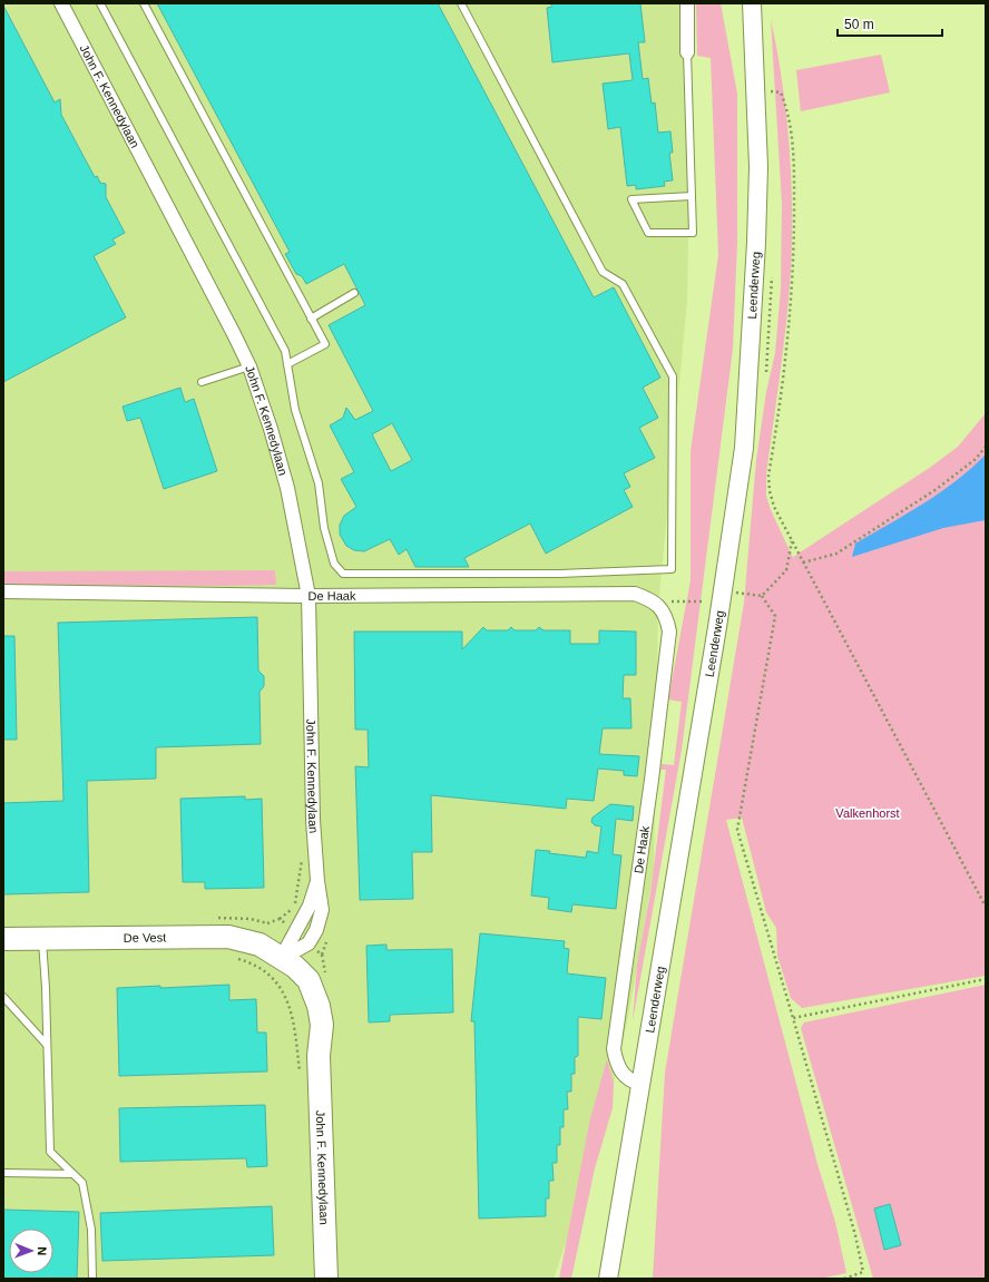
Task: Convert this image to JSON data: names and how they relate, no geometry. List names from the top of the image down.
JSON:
{
  "streets": {
    "main road": ["John F. Kennedylaan", "De Vest"],
    "street": ["Leenderweg", "De Haak"]
  },
  "crossings": [
    ["John F. Kennedylaan", "De Haak"],
    ["John F. Kennedylaan", "De Vest"],
    ["Leenderweg", "De Haak"]
  ],
  "parks": ["Valkenhorst"],
  "scale_bar": "50 m",
  "north": "right"
}
